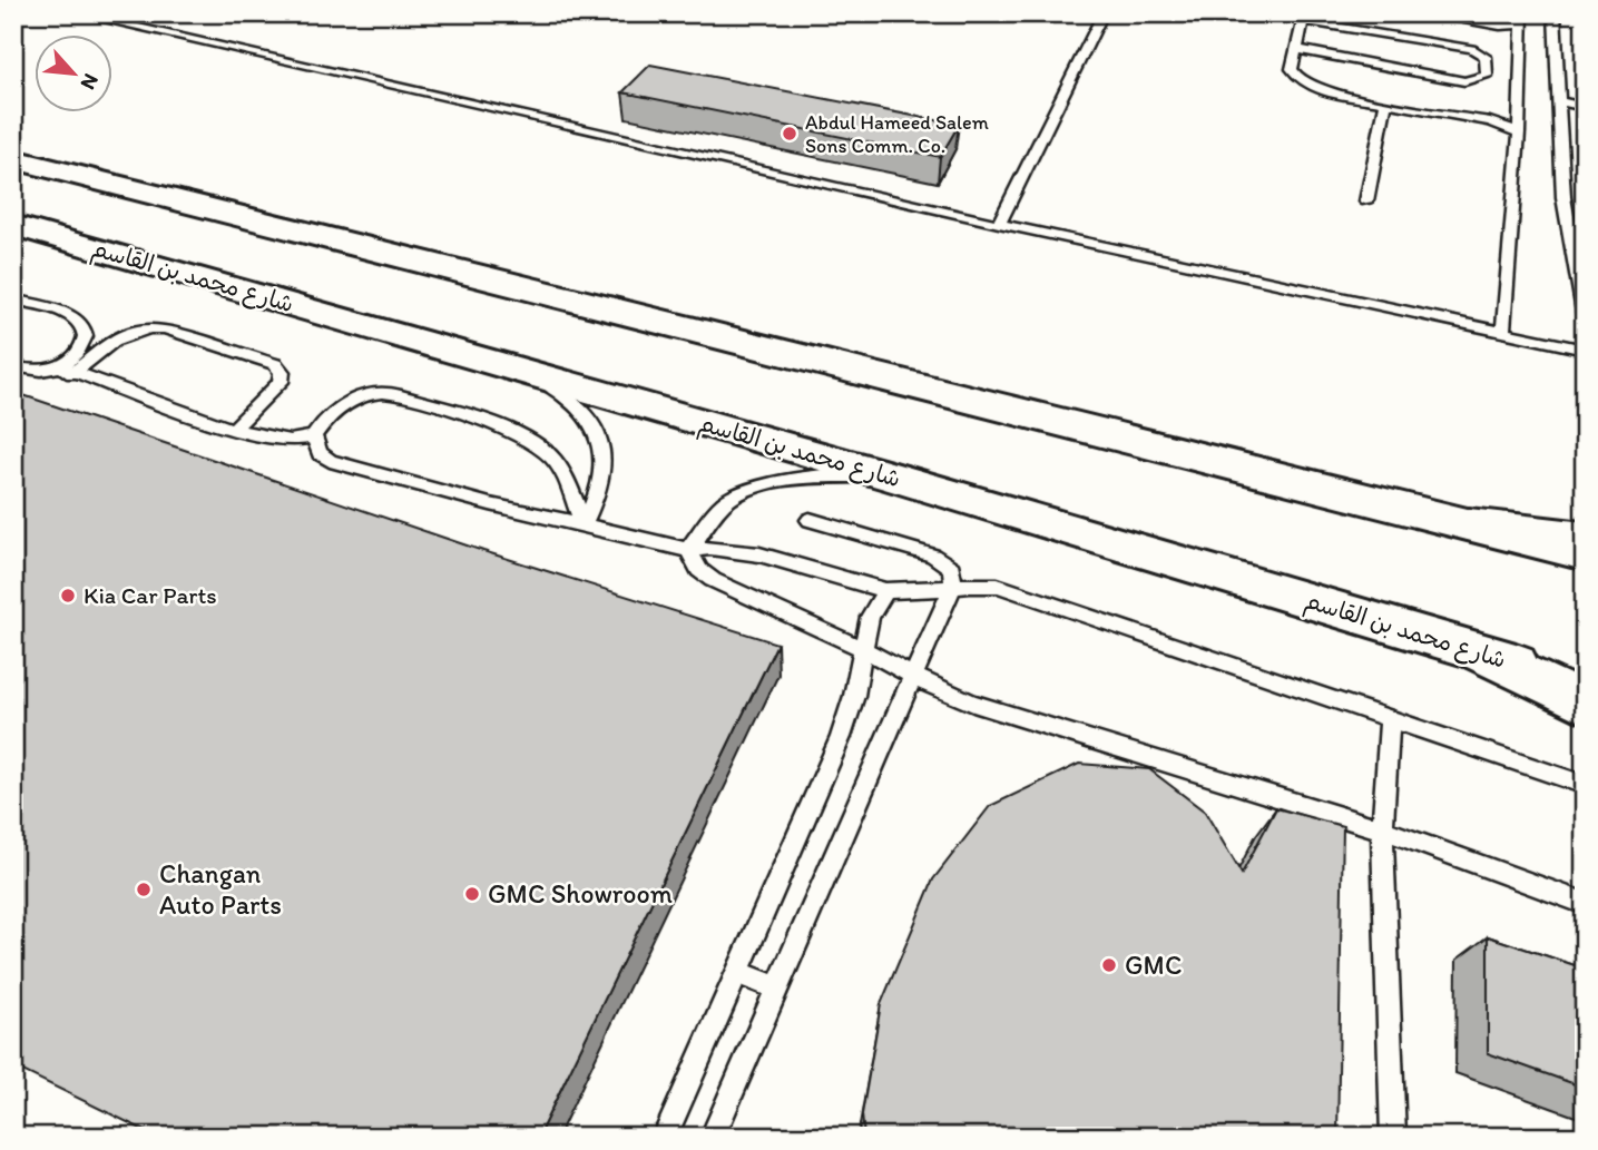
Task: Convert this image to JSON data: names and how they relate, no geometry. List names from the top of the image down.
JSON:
{
  "streets": {
    "main road": ["شارع محمد بن القاسم"]
  },
  "places": [
    "Abdul Hameed Salem Sons Comm. Co.",
    "Kia Car Parts",
    "Changan Auto Parts",
    "GMC Showroom",
    "GMC"
  ],
  "north": "bottom right"
}
